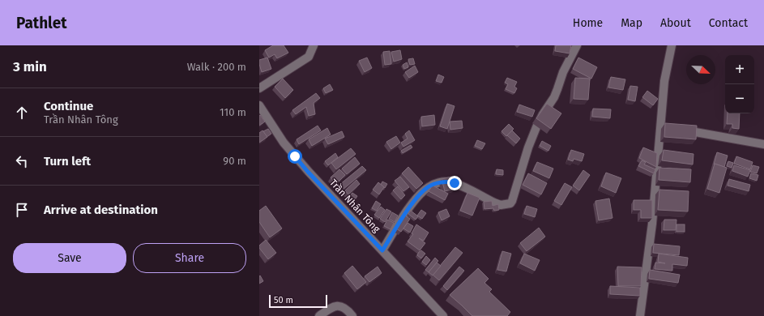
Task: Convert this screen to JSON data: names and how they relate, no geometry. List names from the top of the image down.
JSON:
{
  "streets": {
    "street": ["Trần Nhân Tông"]
  },
  "scale_bar": "50 m",
  "north": "bottom right",
  "page": {
    "header": "Pathlet",
    "nav": [
      "Home",
      "Map",
      "About",
      "Contact"
    ],
    "heading": ["3 min", "Walk · 200 m"],
    "map_buttons": ["+", "−"],
    "list": [
      ["Continue", "Trần Nhân Tông", "110 m"],
      ["Turn left", "90 m"],
      "Arrive at destination"
    ],
    "buttons": ["Save", "Share"],
    "scale": "50 m"
  }
}
